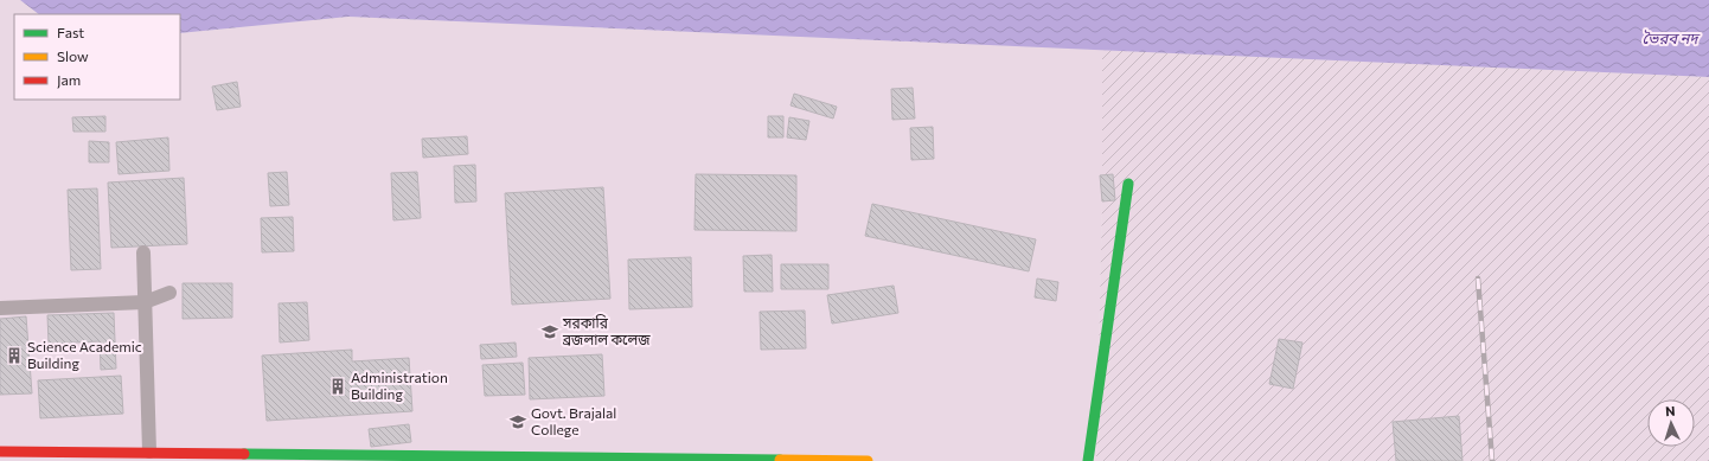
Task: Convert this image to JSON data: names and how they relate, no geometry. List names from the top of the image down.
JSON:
{
  "water": ["ভৈরব নদ"],
  "places": {
    "school or university": ["সরকারি ব্রজলাল কলেজ", "Govt. Brajalal College"],
    "building": ["Science Academic Building", "Administration Building"]
  },
  "legend": ["Fast", "Slow", "Jam"],
  "north": "top"
}
